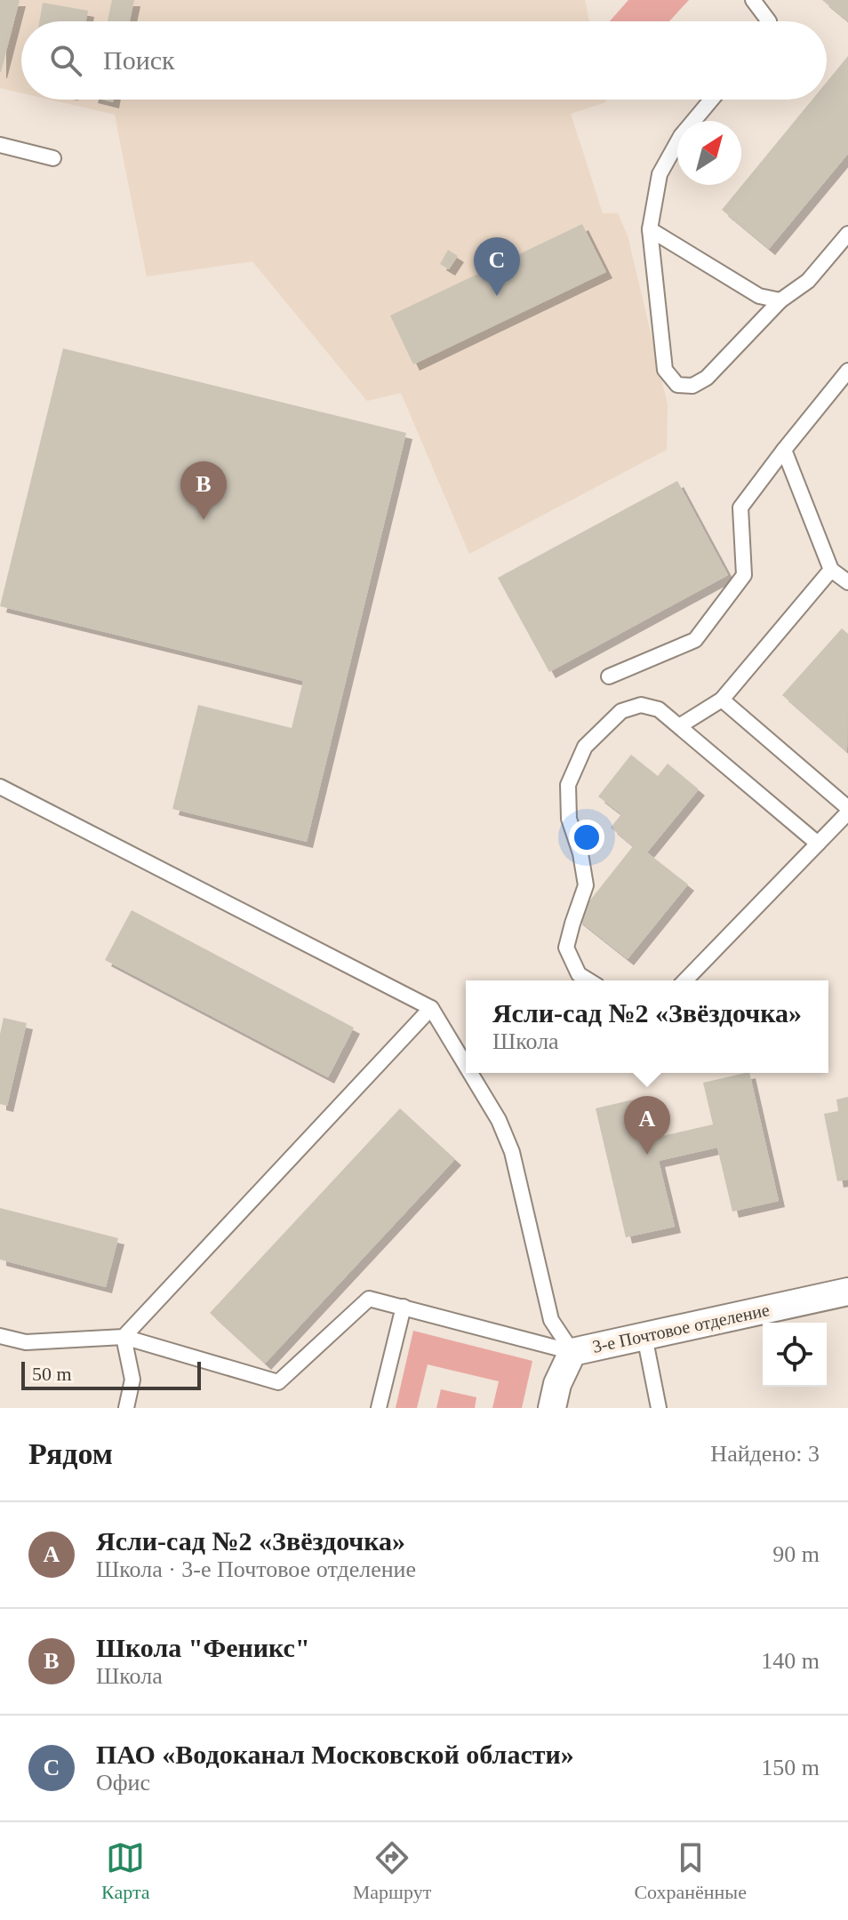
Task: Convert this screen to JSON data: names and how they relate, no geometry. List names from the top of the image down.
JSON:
{
  "streets": {
    "street": ["3-е Почтовое отделение"]
  },
  "scale_bar": "50 m",
  "north": "top right",
  "page": {
    "search": "Поиск",
    "pins": ["C", "B", "A"],
    "popup": ["Ясли-сад №2 «Звёздочка»", "Школа"],
    "scale": "50 m",
    "heading": ["Рядом", "Найдено: 3"],
    "list": [
      {
        "mark": "A",
        "name": "Ясли-сад №2 «Звёздочка»",
        "note": "Школа · 3-е Почтовое отделение",
        "value": "90 m"
      },
      {
        "mark": "B",
        "name": "Школа \"Феникс\"",
        "note": "Школа",
        "value": "140 m"
      },
      {
        "mark": "C",
        "name": "ПАО «Водоканал Московской области»",
        "note": "Офис",
        "value": "150 m"
      }
    ],
    "nav": ["Карта", "Маршрут", "Сохранённые"]
  }
}
